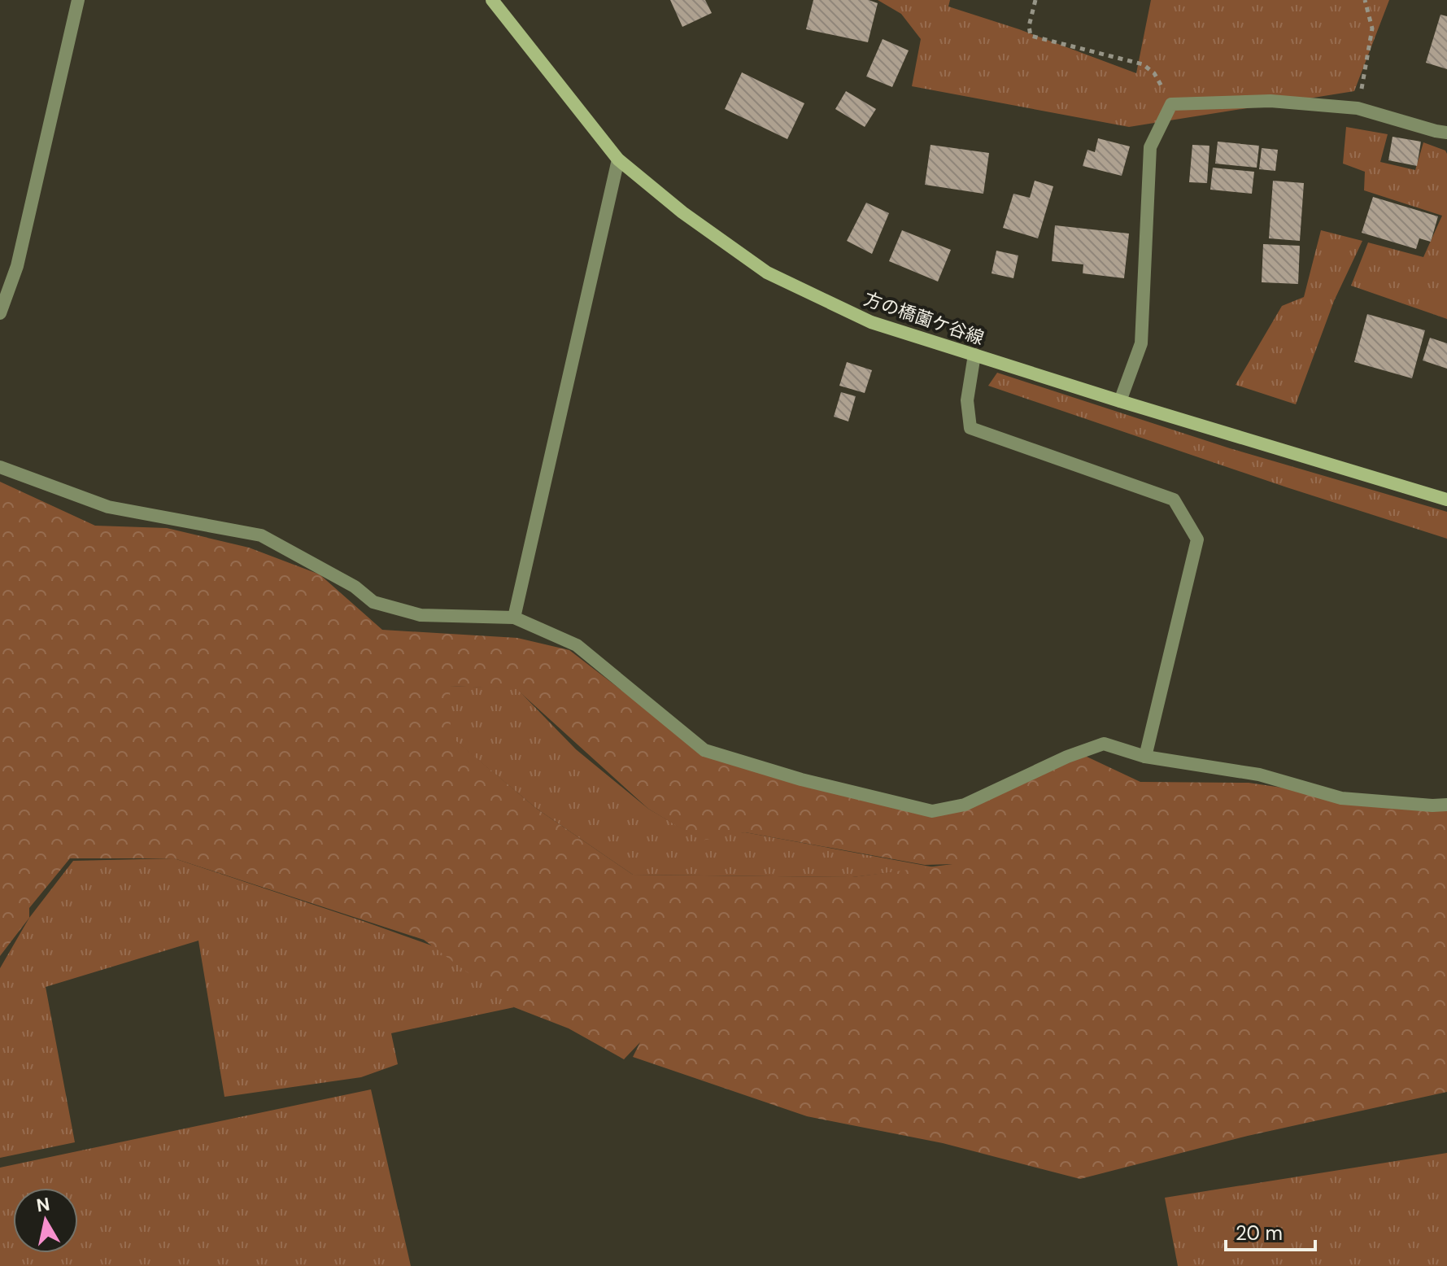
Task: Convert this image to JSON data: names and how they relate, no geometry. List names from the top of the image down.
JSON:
{
  "streets": {
    "main road": ["方の橋薗ケ谷線"]
  },
  "scale_bar": "20 m",
  "north": "top"
}
